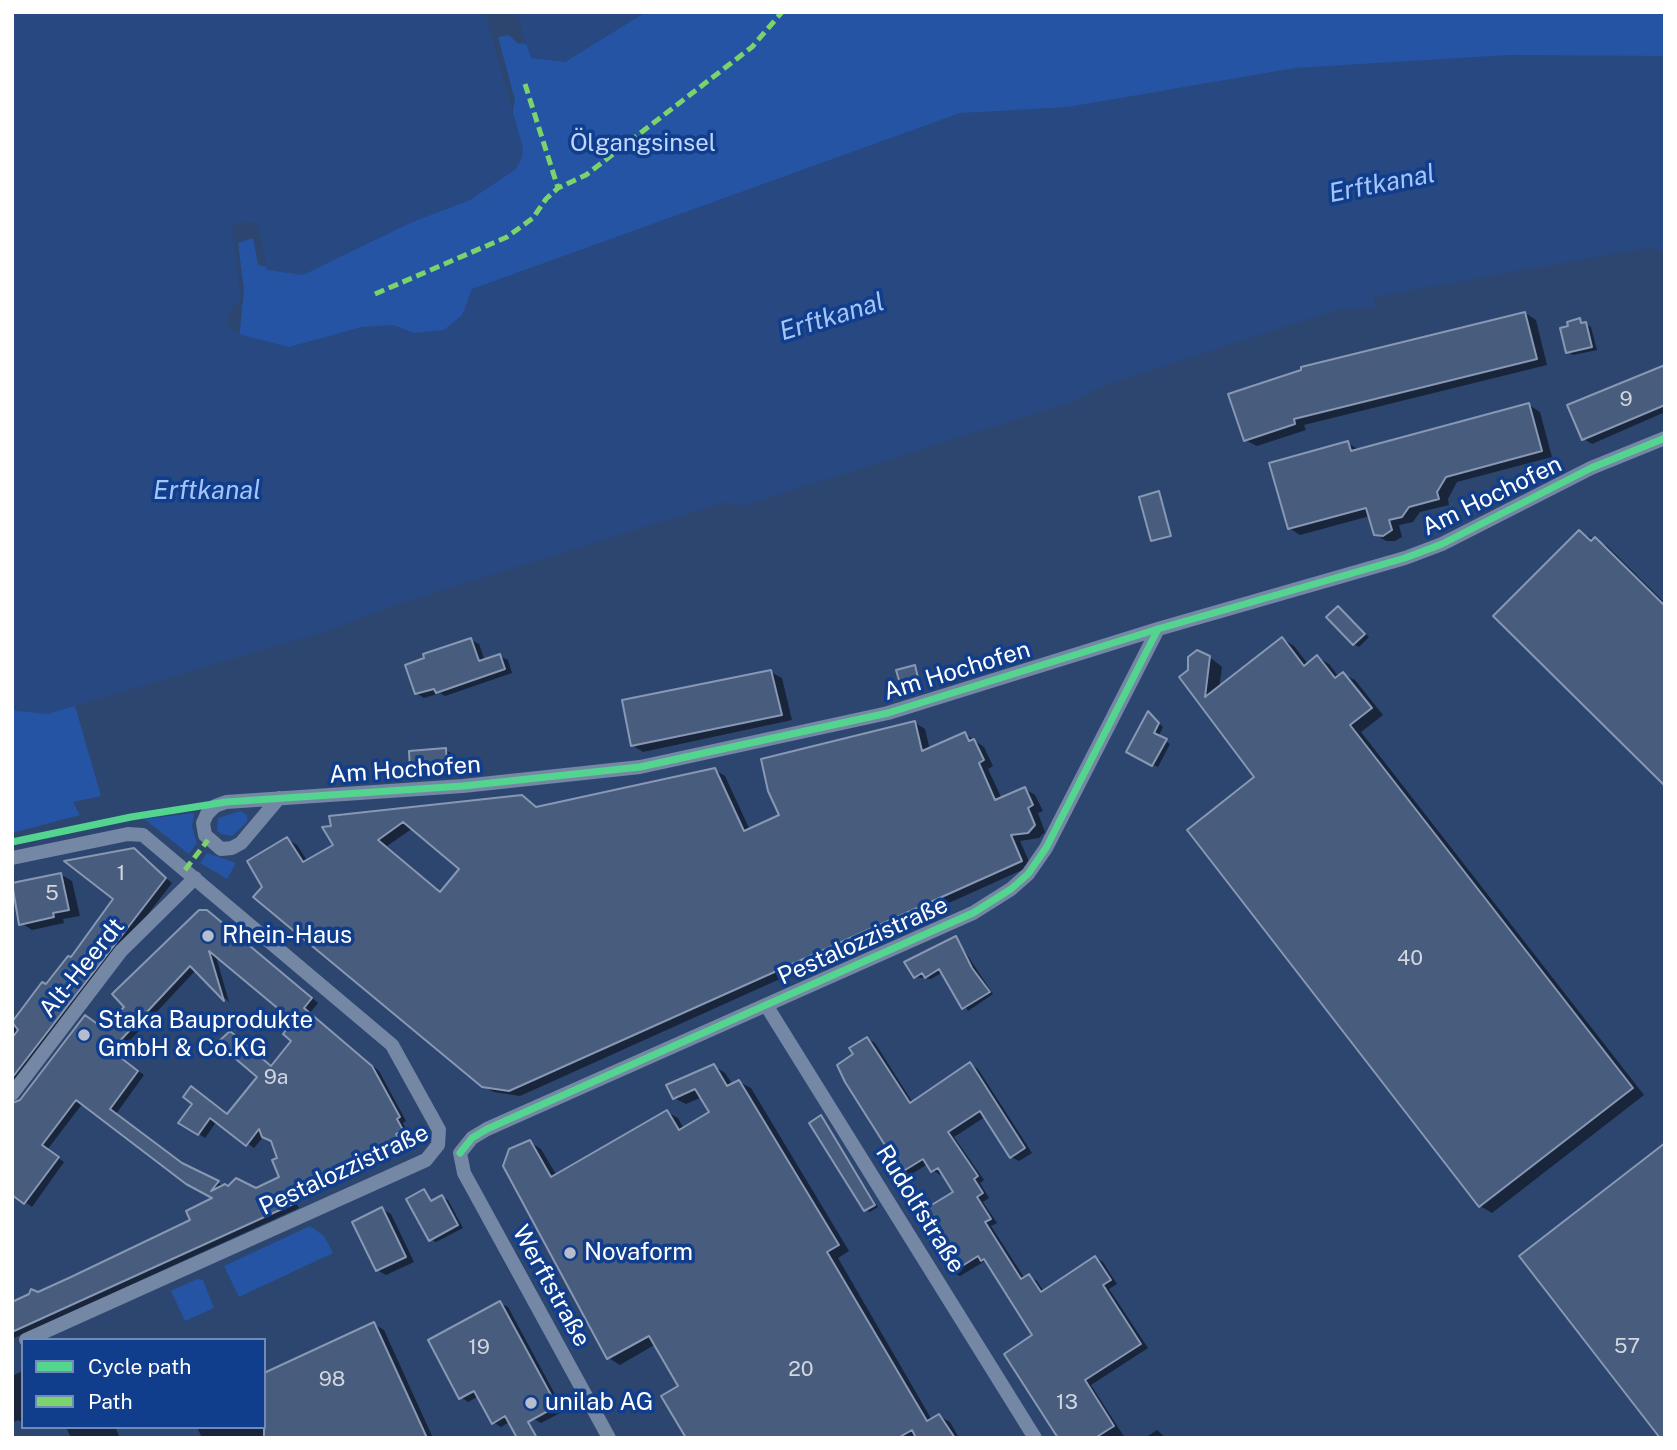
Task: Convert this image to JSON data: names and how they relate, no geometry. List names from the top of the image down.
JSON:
{
  "streets": {
    "street": [
      "Am Hochofen",
      "Pestalozzistraße",
      "Alt-Heerdt",
      "Rudolfstraße",
      "Werftstraße"
    ]
  },
  "crossings": [
    ["Am Hochofen", "Pestalozzistraße"],
    ["Pestalozzistraße", "Rudolfstraße"],
    ["Pestalozzistraße", "Werftstraße"]
  ],
  "water": ["Erftkanal"],
  "parks": ["Ölgangsinsel"],
  "places": [
    "Rhein-Haus",
    "Staka Bauprodukte GmbH & Co.KG",
    "Novaform",
    "unilab AG"
  ],
  "house_numbers": [
    "9",
    "1",
    "5",
    "40",
    "9a",
    "57",
    "19",
    "20",
    "98",
    "13"
  ],
  "legend": ["Cycle path", "Path"]
}
